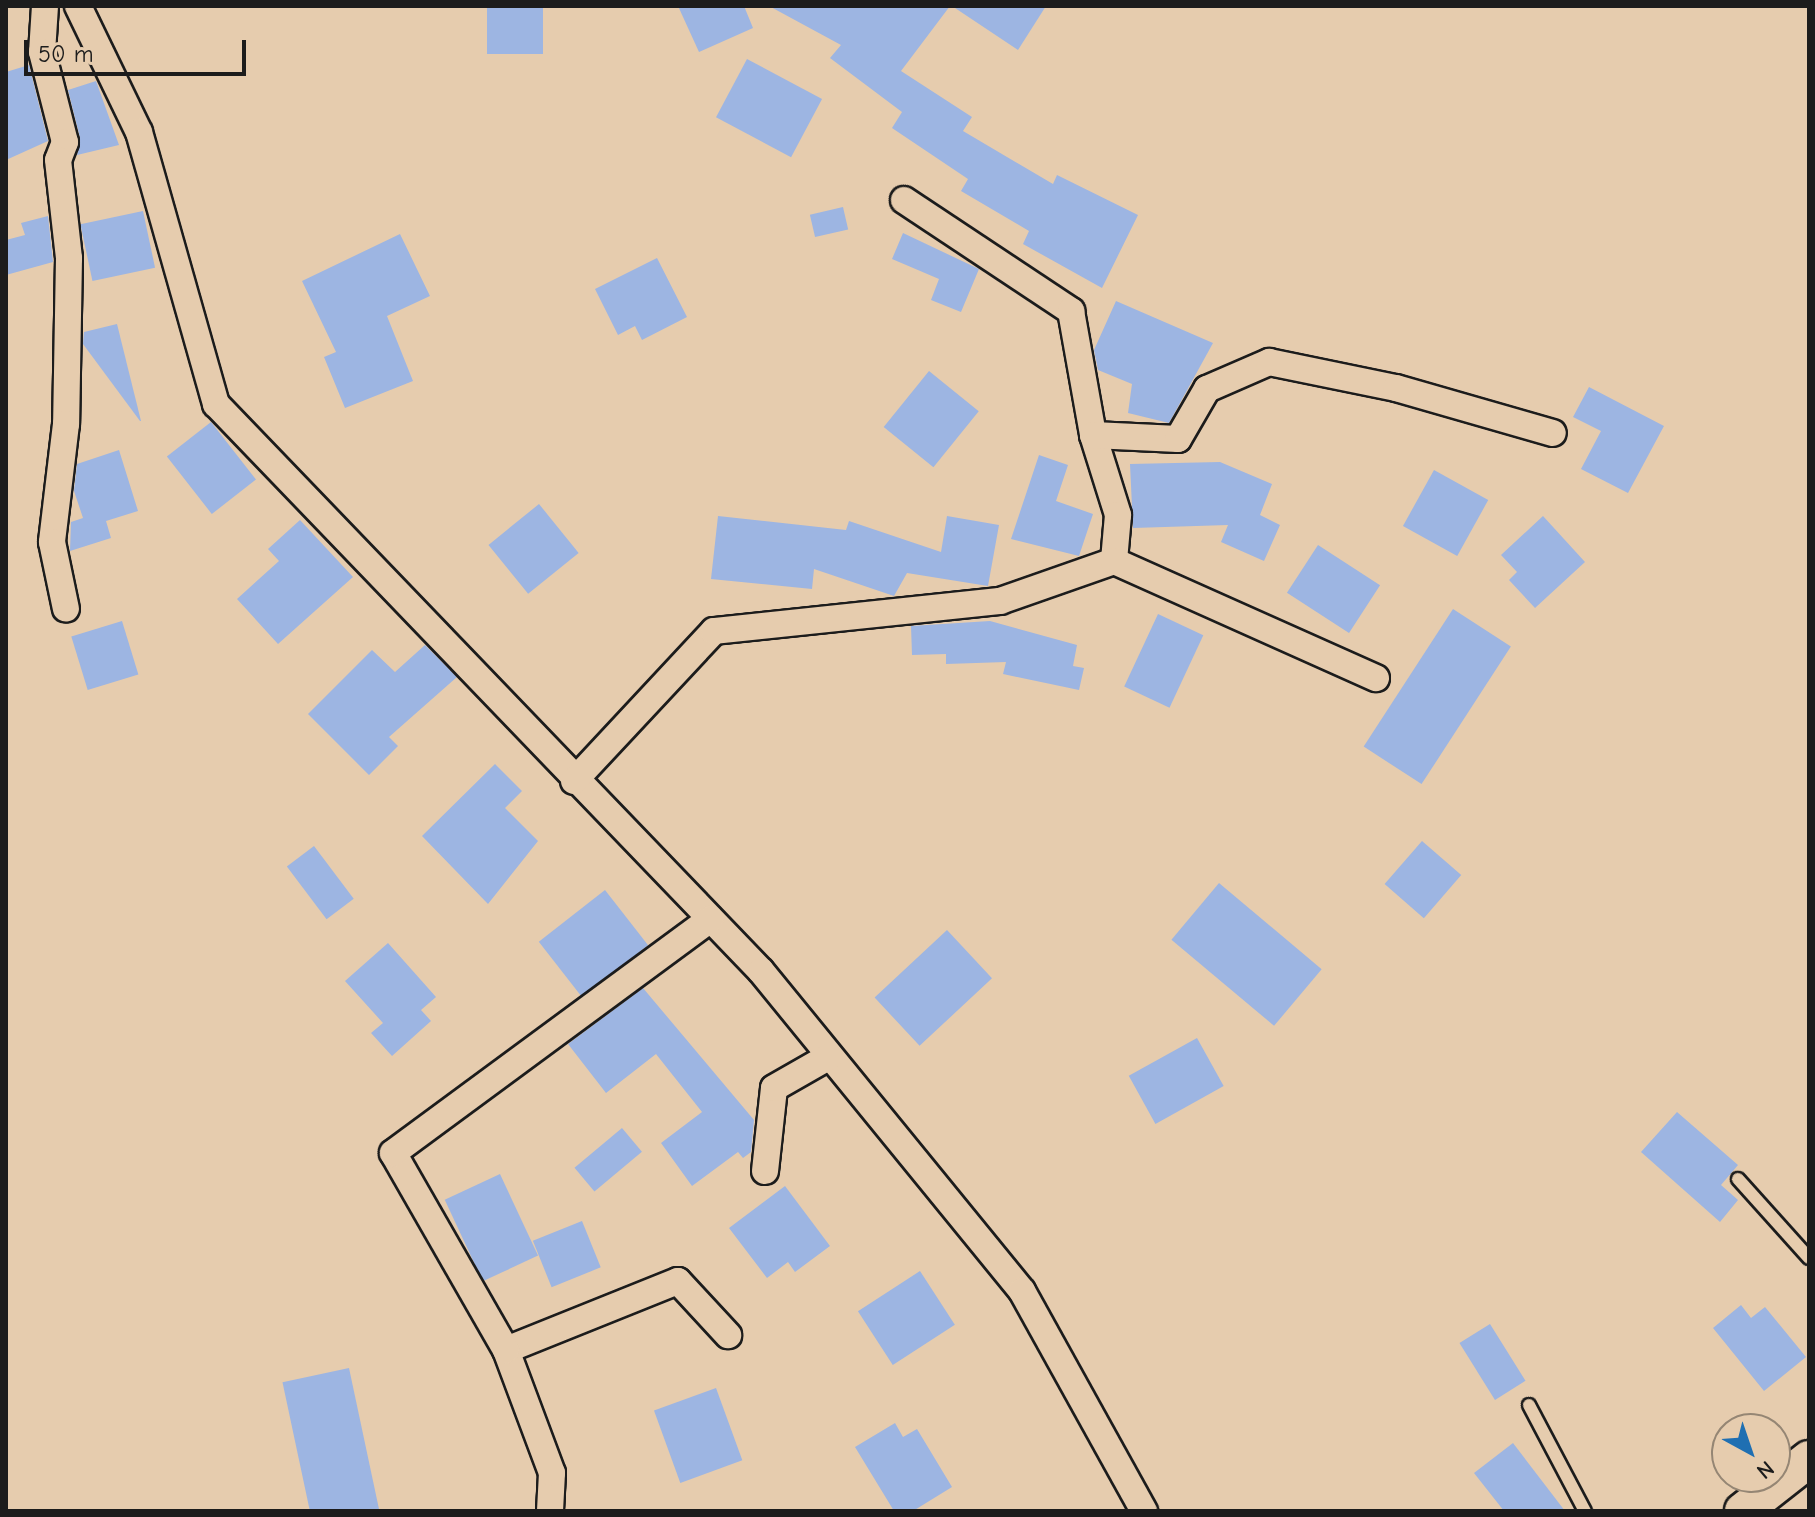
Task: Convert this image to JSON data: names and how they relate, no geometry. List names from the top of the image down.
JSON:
{
  "scale_bar": "50 m",
  "north": "bottom right"
}
